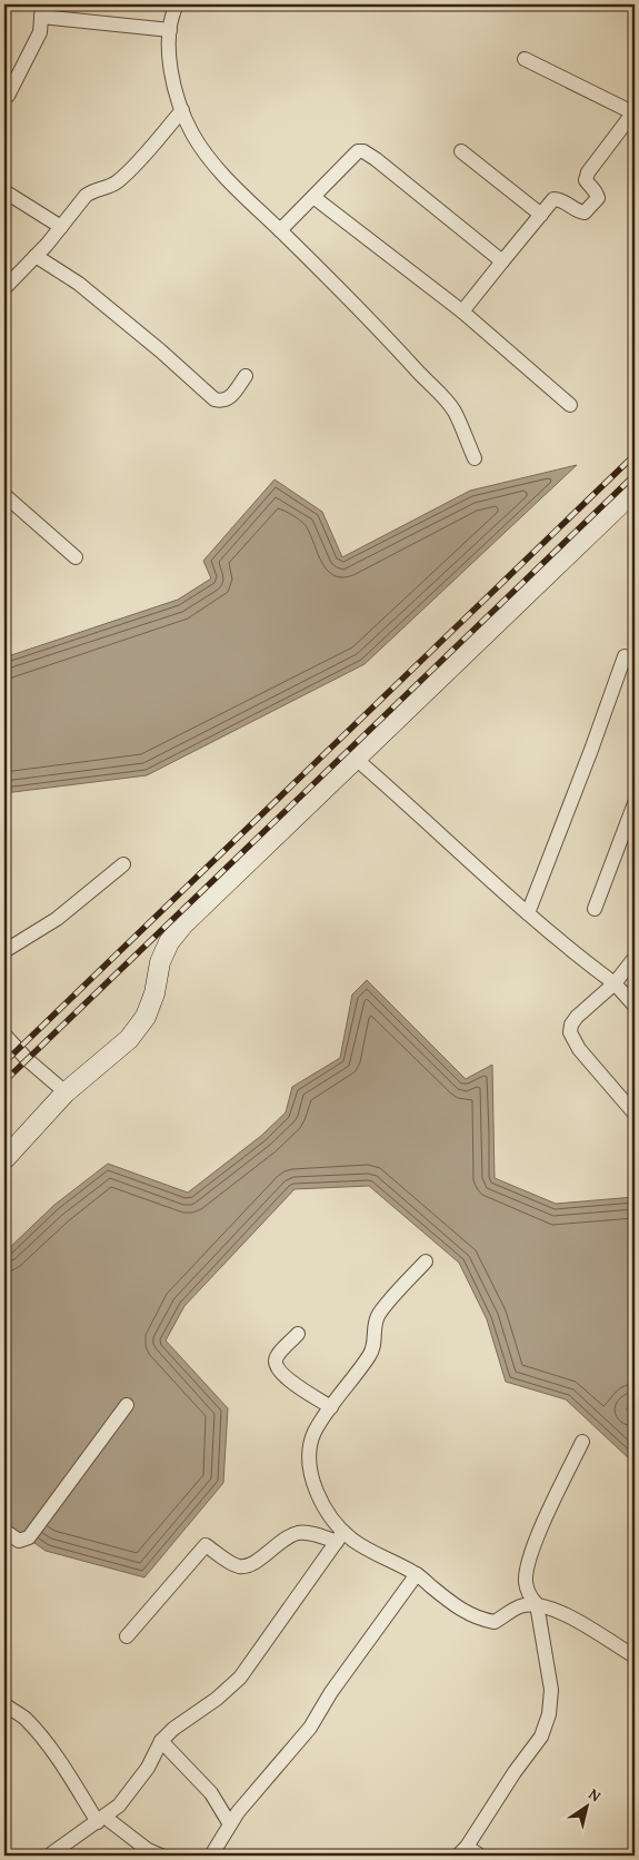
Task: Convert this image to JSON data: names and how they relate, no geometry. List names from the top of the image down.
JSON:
{
  "north": "top right"
}
